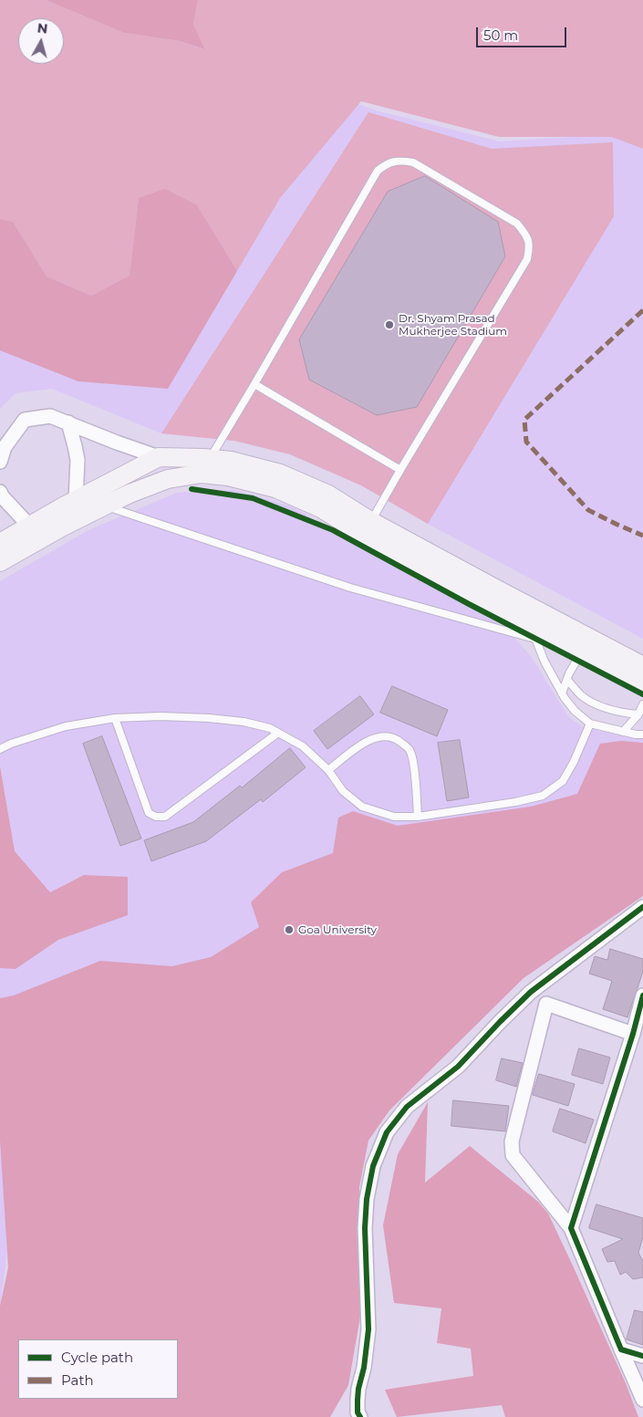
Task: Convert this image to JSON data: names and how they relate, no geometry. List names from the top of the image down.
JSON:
{
  "places": ["Dr. Shyam Prasad Mukherjee Stadium", "Goa University"],
  "legend": ["Cycle path", "Path"],
  "scale_bar": "50 m",
  "north": "top"
}
